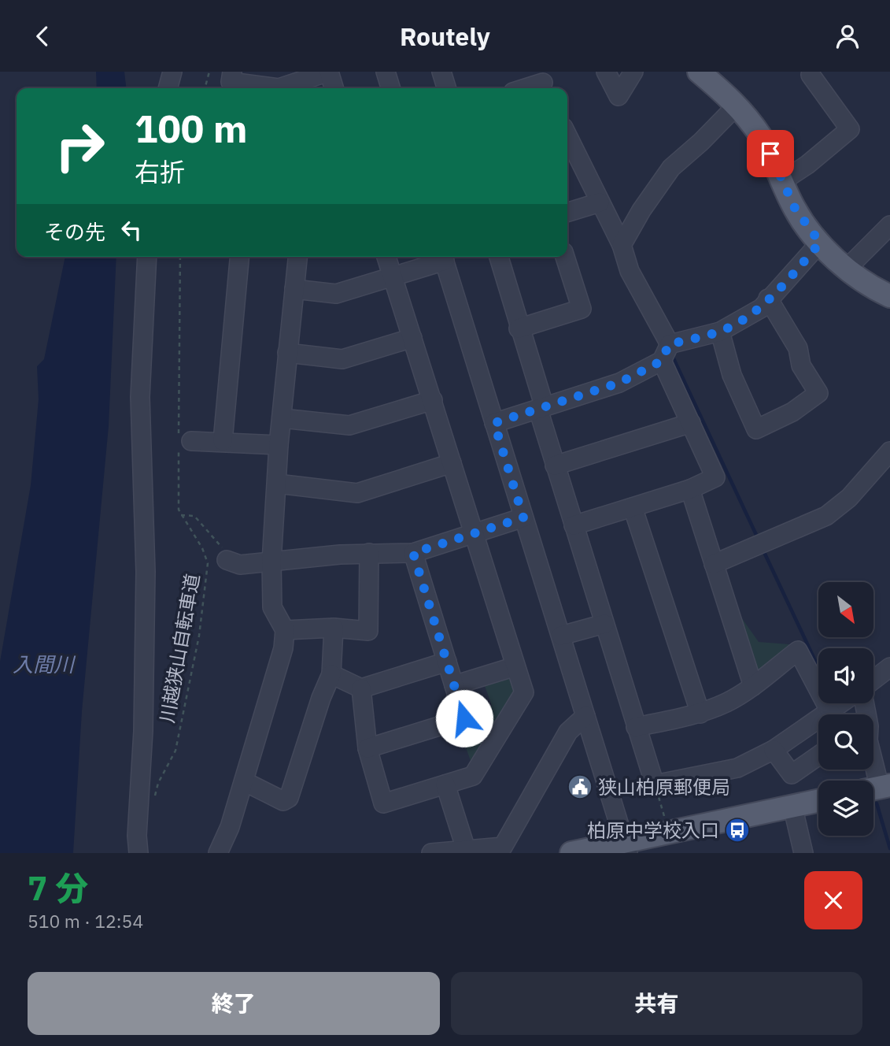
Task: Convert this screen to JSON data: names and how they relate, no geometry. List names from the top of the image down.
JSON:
{
  "streets": {
    "path": ["川越狭山自転車道"]
  },
  "water": ["入間川"],
  "places": {
    "public building": ["狭山柏原郵便局"],
    "bus stop": ["柏原中学校入口"]
  },
  "north": "bottom right",
  "page": {
    "header": "Routely",
    "turn": ["100 m", "右折"],
    "then": "その先",
    "heading": ["7 分", "510 m · 12:54"],
    "buttons": ["終了", "共有"]
  }
}
